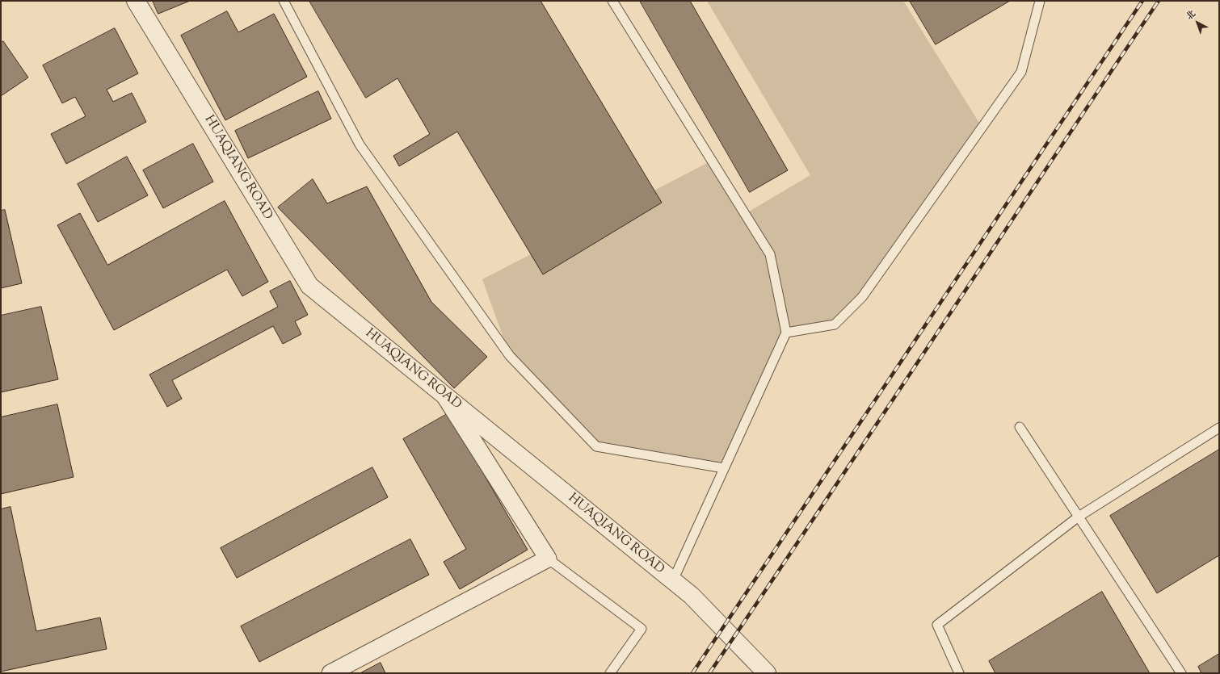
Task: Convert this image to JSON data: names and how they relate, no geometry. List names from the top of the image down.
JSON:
{
  "streets": {
    "street": ["HUAQIANG ROAD"]
  },
  "north": "top left"
}
